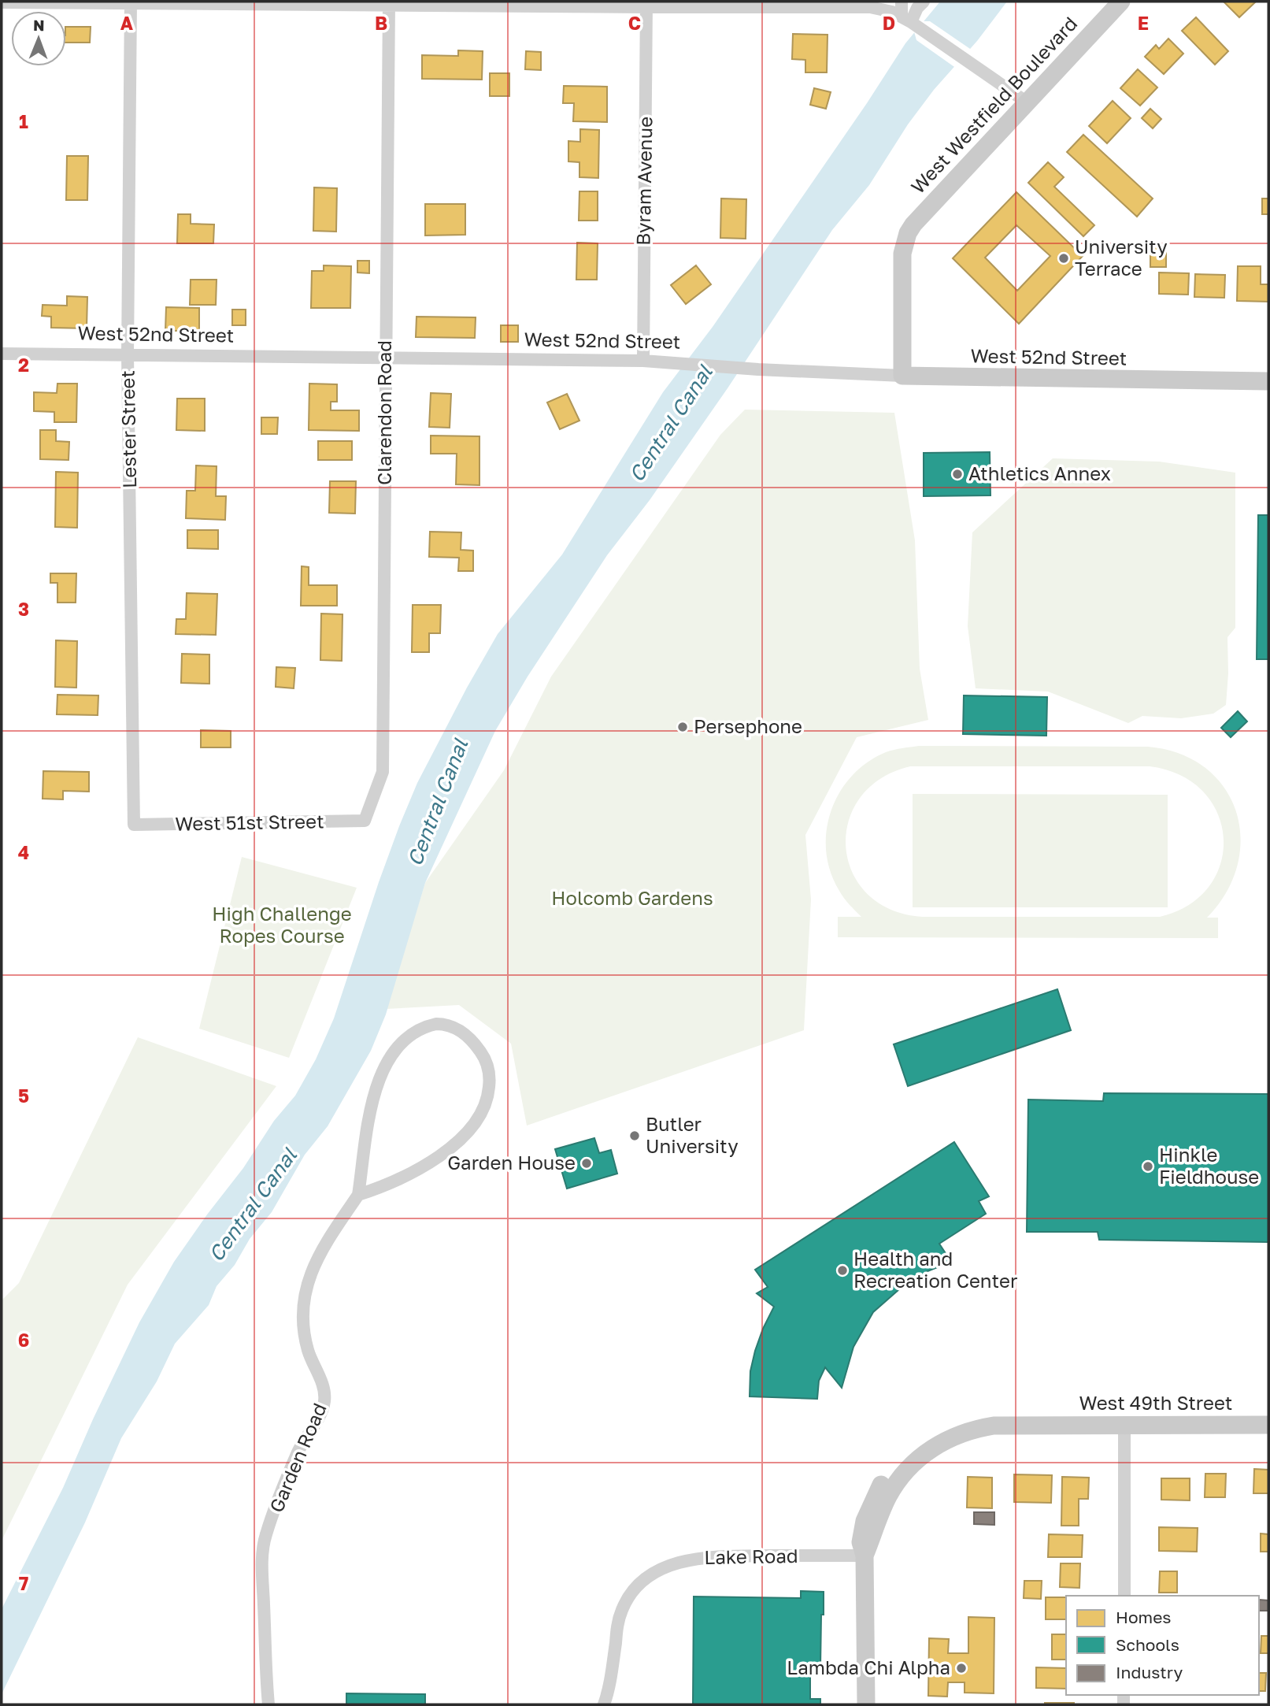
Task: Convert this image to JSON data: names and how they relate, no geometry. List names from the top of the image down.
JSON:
{
  "streets": {
    "street": [
      "West Westfield Boulevard",
      "Byram Avenue",
      "West 52nd Street",
      "Clarendon Road",
      "Lester Street",
      "West 51st Street",
      "West 49th Street",
      "Garden Road",
      "Lake Road"
    ]
  },
  "crossings": [
    ["West Westfield Boulevard", "West 52nd Street"],
    ["Byram Avenue", "West 52nd Street"],
    ["West 52nd Street", "Clarendon Road"],
    ["West 52nd Street", "Lester Street"],
    ["Clarendon Road", "West 51st Street"],
    ["Lester Street", "West 51st Street"],
    ["West 49th Street", "Lake Road"]
  ],
  "water": ["Central Canal"],
  "parks": ["Holcomb Gardens", "High Challenge Ropes Course"],
  "places": [
    "University Terrace",
    "Athletics Annex",
    "Persephone",
    "Butler University",
    "Garden House",
    "Hinkle Fieldhouse",
    "Health and Recreation Center",
    "Lambda Chi Alpha"
  ],
  "legend": ["Homes", "Schools", "Industry"],
  "north": "top",
  "grid": {
    "columns": [
      "A",
      "B",
      "C",
      "D",
      "E"
    ],
    "rows": [
      "1",
      "2",
      "3",
      "4",
      "5",
      "6",
      "7"
    ]
  }
}
